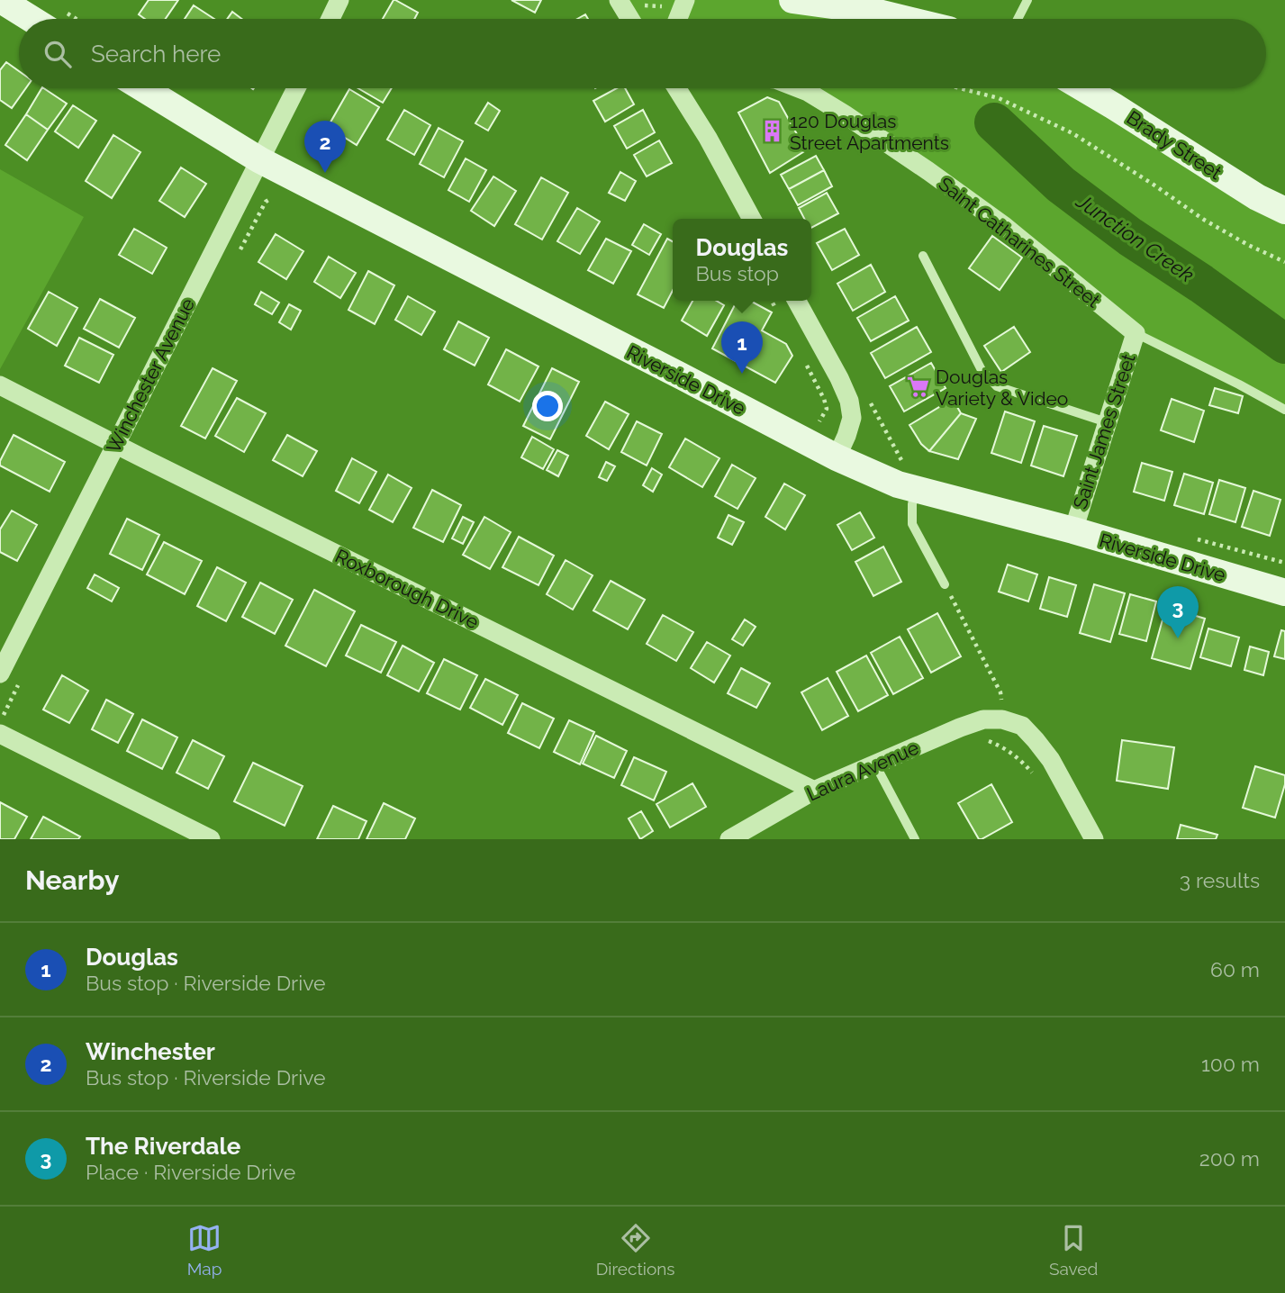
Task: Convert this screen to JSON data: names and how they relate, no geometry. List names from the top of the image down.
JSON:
{
  "streets": {
    "street": [
      "Brady Street",
      "Saint Catharines Street",
      "Winchester Avenue",
      "Riverside Drive",
      "Saint James Street",
      "Roxborough Drive",
      "Laura Avenue"
    ]
  },
  "crossings": [
    ["Saint Catharines Street", "Saint James Street"],
    ["Winchester Avenue", "Riverside Drive"],
    ["Winchester Avenue", "Roxborough Drive"],
    ["Riverside Drive", "Saint James Street"],
    ["Roxborough Drive", "Laura Avenue"]
  ],
  "water": ["Junction Creek"],
  "places": {
    "building": ["120 Douglas Street Apartments"],
    "supermarket": ["Douglas Variety & Video"]
  },
  "page": {
    "search": "Search here",
    "pins": ["2", "1", "3"],
    "popup": ["Douglas", "Bus stop"],
    "heading": ["Nearby", "3 results"],
    "list": [
      {
        "mark": "1",
        "name": "Douglas",
        "note": "Bus stop · Riverside Drive",
        "value": "60 m"
      },
      {
        "mark": "2",
        "name": "Winchester",
        "note": "Bus stop · Riverside Drive",
        "value": "100 m"
      },
      {
        "mark": "3",
        "name": "The Riverdale",
        "note": "Place · Riverside Drive",
        "value": "200 m"
      }
    ],
    "nav": ["Map", "Directions", "Saved"]
  }
}
